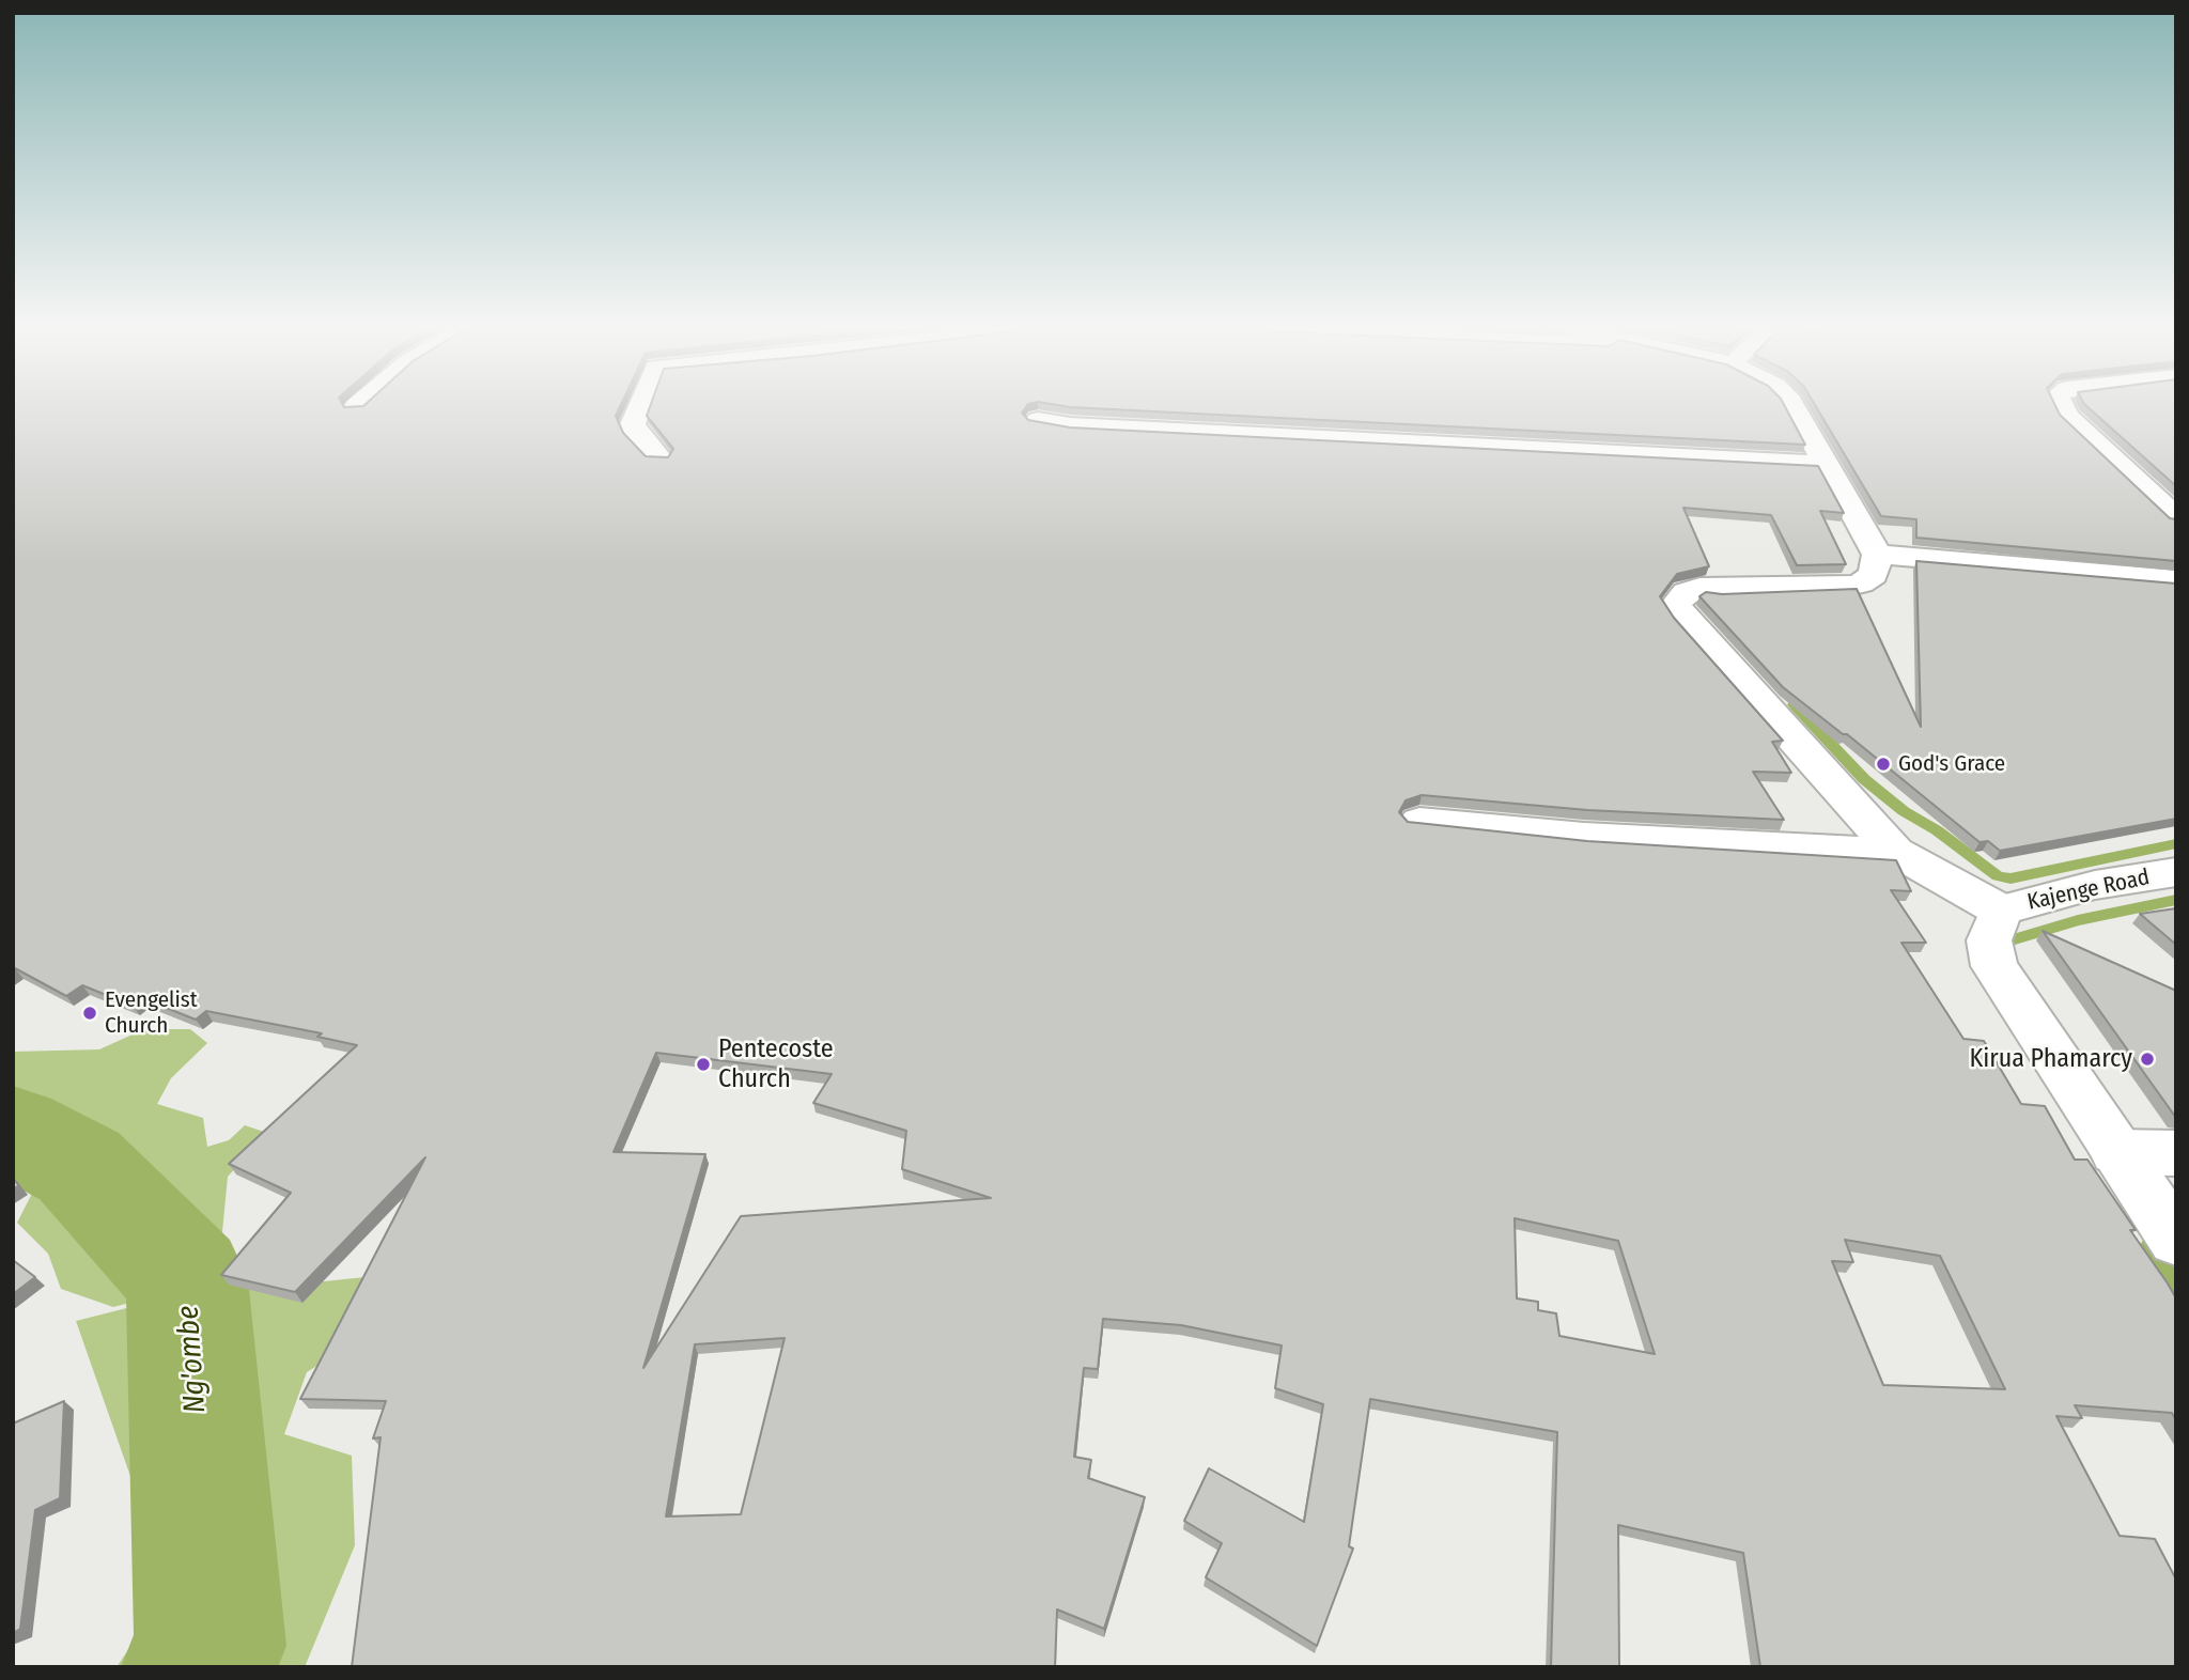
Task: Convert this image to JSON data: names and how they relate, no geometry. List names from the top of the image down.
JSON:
{
  "streets": {
    "street": ["Kajenge Road"]
  },
  "water": ["Ng'ombe"],
  "places": [
    "God's Grace",
    "Evengelist Church",
    "Kirua Phamarcy",
    "Pentecoste Church"
  ]
}
